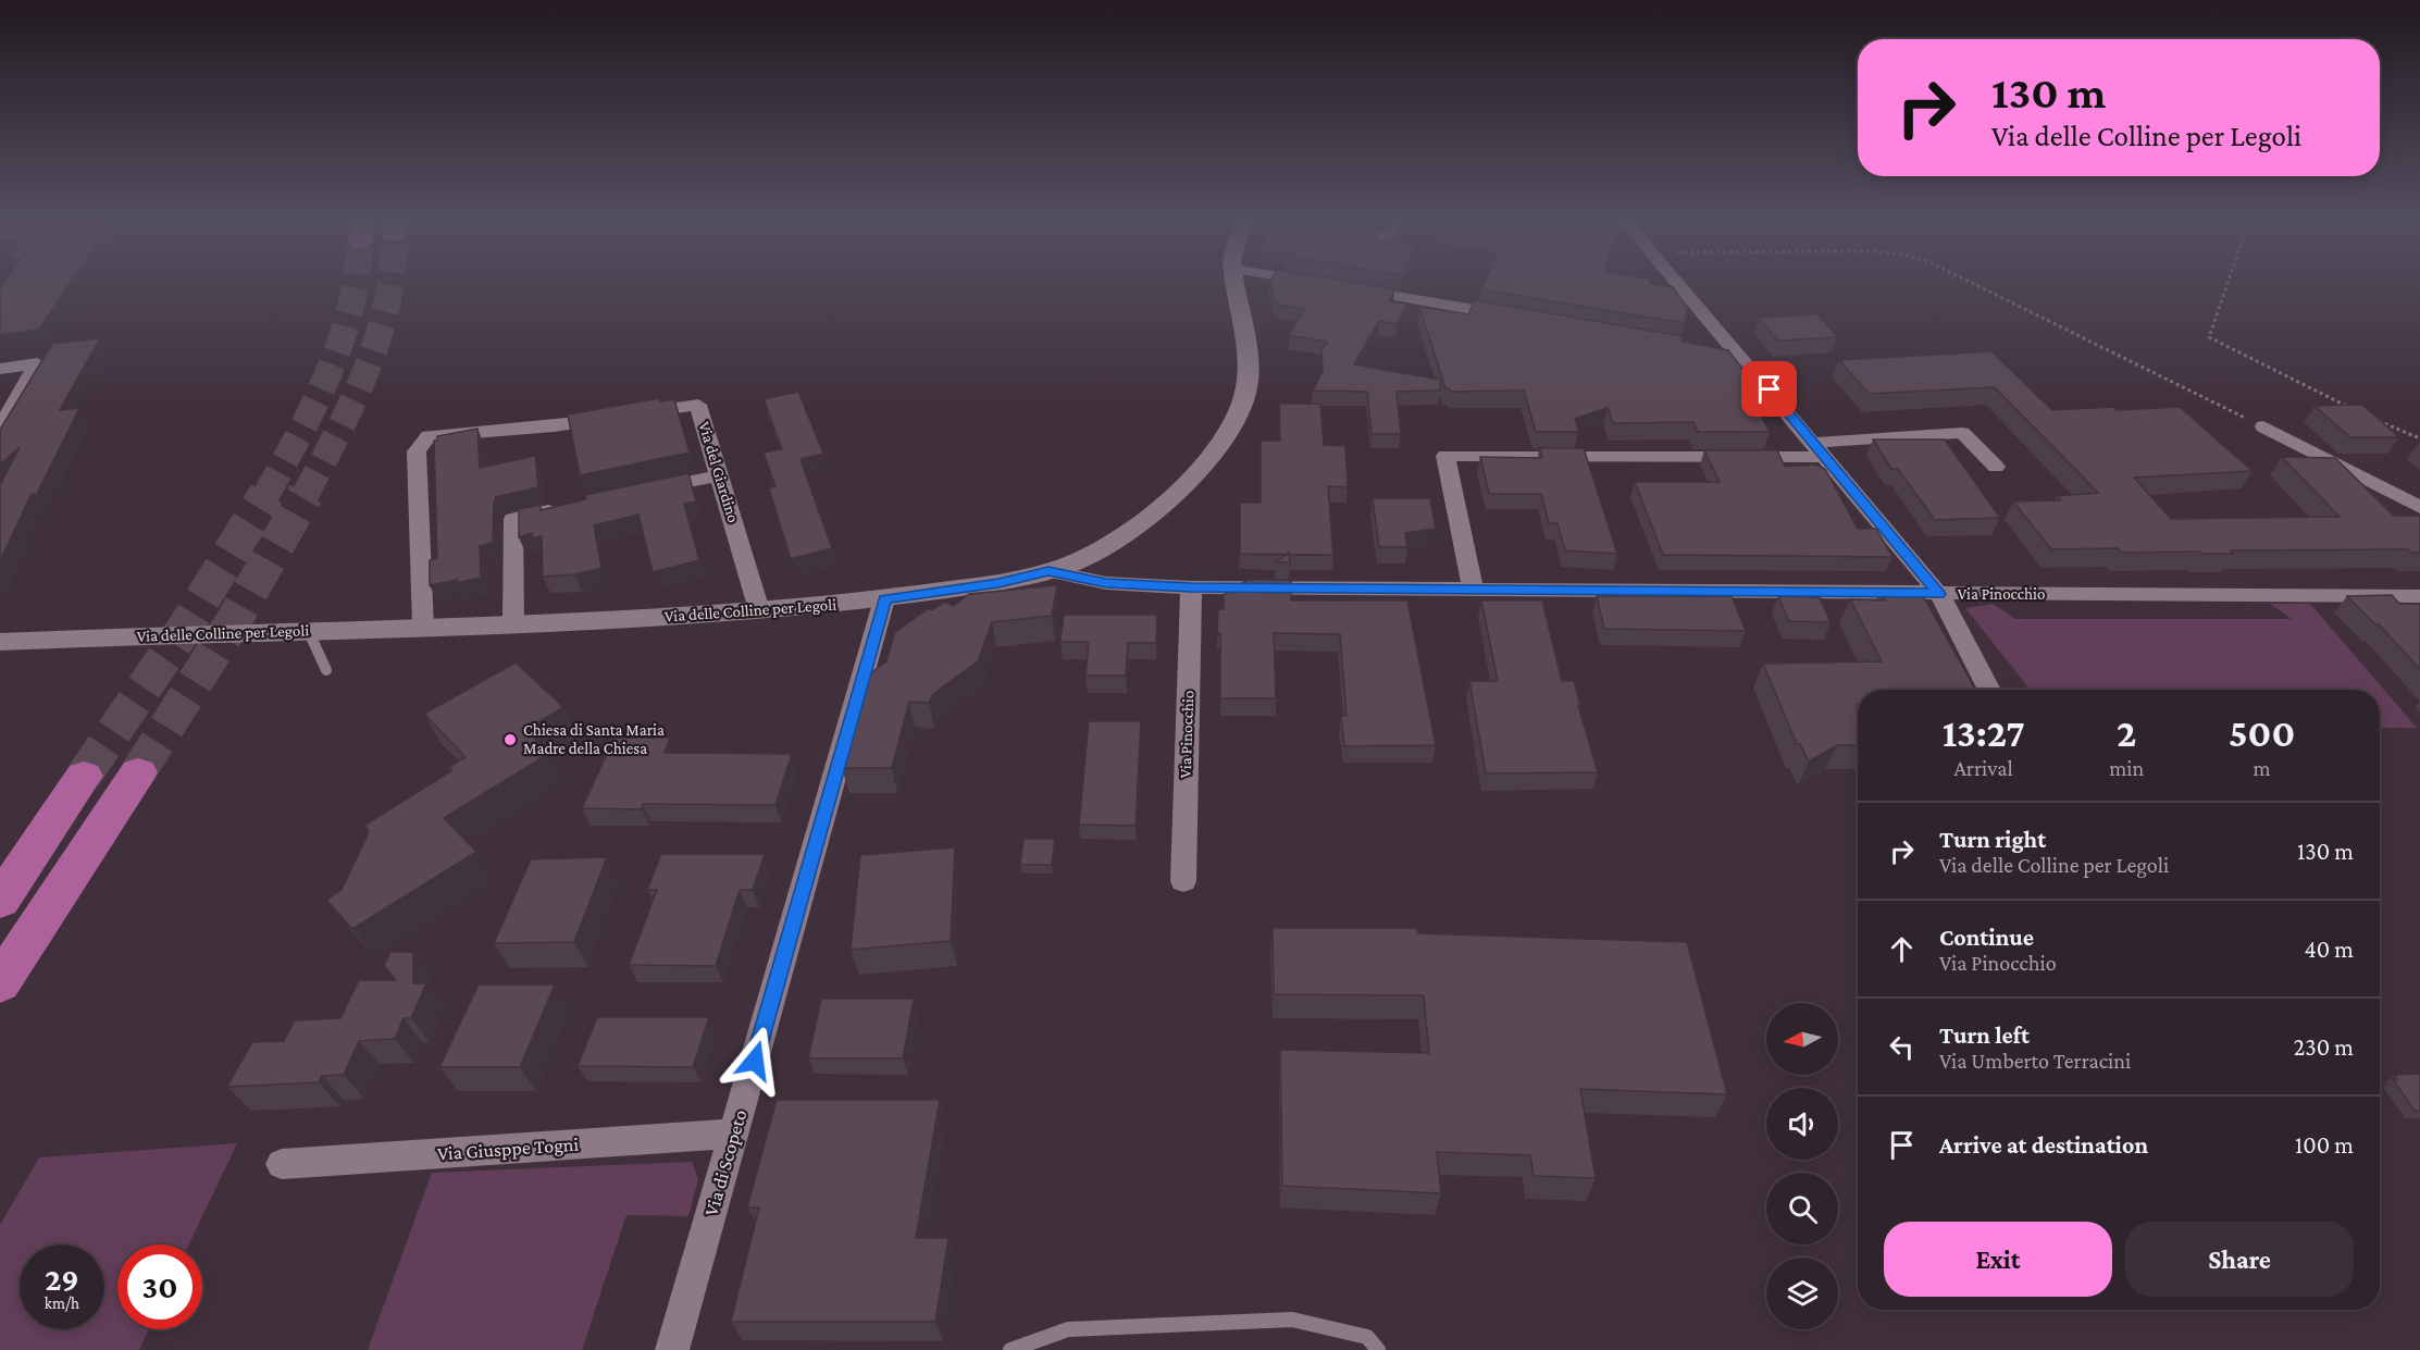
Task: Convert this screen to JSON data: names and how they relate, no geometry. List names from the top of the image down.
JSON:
{
  "streets": {
    "street": [
      "Via del Giardino",
      "Via Pinocchio",
      "Via delle Colline per Legoli",
      "Via Giusppe Togni",
      "Via di Scopeto"
    ]
  },
  "crossings": [
    ["Via del Giardino", "Via delle Colline per Legoli"],
    ["Via Pinocchio", "Via delle Colline per Legoli"],
    ["Via delle Colline per Legoli", "Via di Scopeto"],
    ["Via Giusppe Togni", "Via di Scopeto"]
  ],
  "places": ["Chiesa di Santa Maria Madre della Chiesa"],
  "north": "left",
  "page": {
    "turn": ["130 m", "Via delle Colline per Legoli"],
    "eta": [
      "13:27",
      "Arrival",
      "2",
      "min",
      "500",
      "m"
    ],
    "list": [
      {
        "name": "Turn right",
        "note": "Via delle Colline per Legoli",
        "value": "130 m"
      },
      {
        "name": "Continue",
        "note": "Via Pinocchio",
        "value": "40 m"
      },
      {
        "name": "Turn left",
        "note": "Via Umberto Terracini",
        "value": "230 m"
      },
      {
        "name": "Arrive at destination",
        "value": "100 m"
      }
    ],
    "buttons": ["Exit", "Share"],
    "speed": "29 km/h",
    "limit": "30"
  }
}
